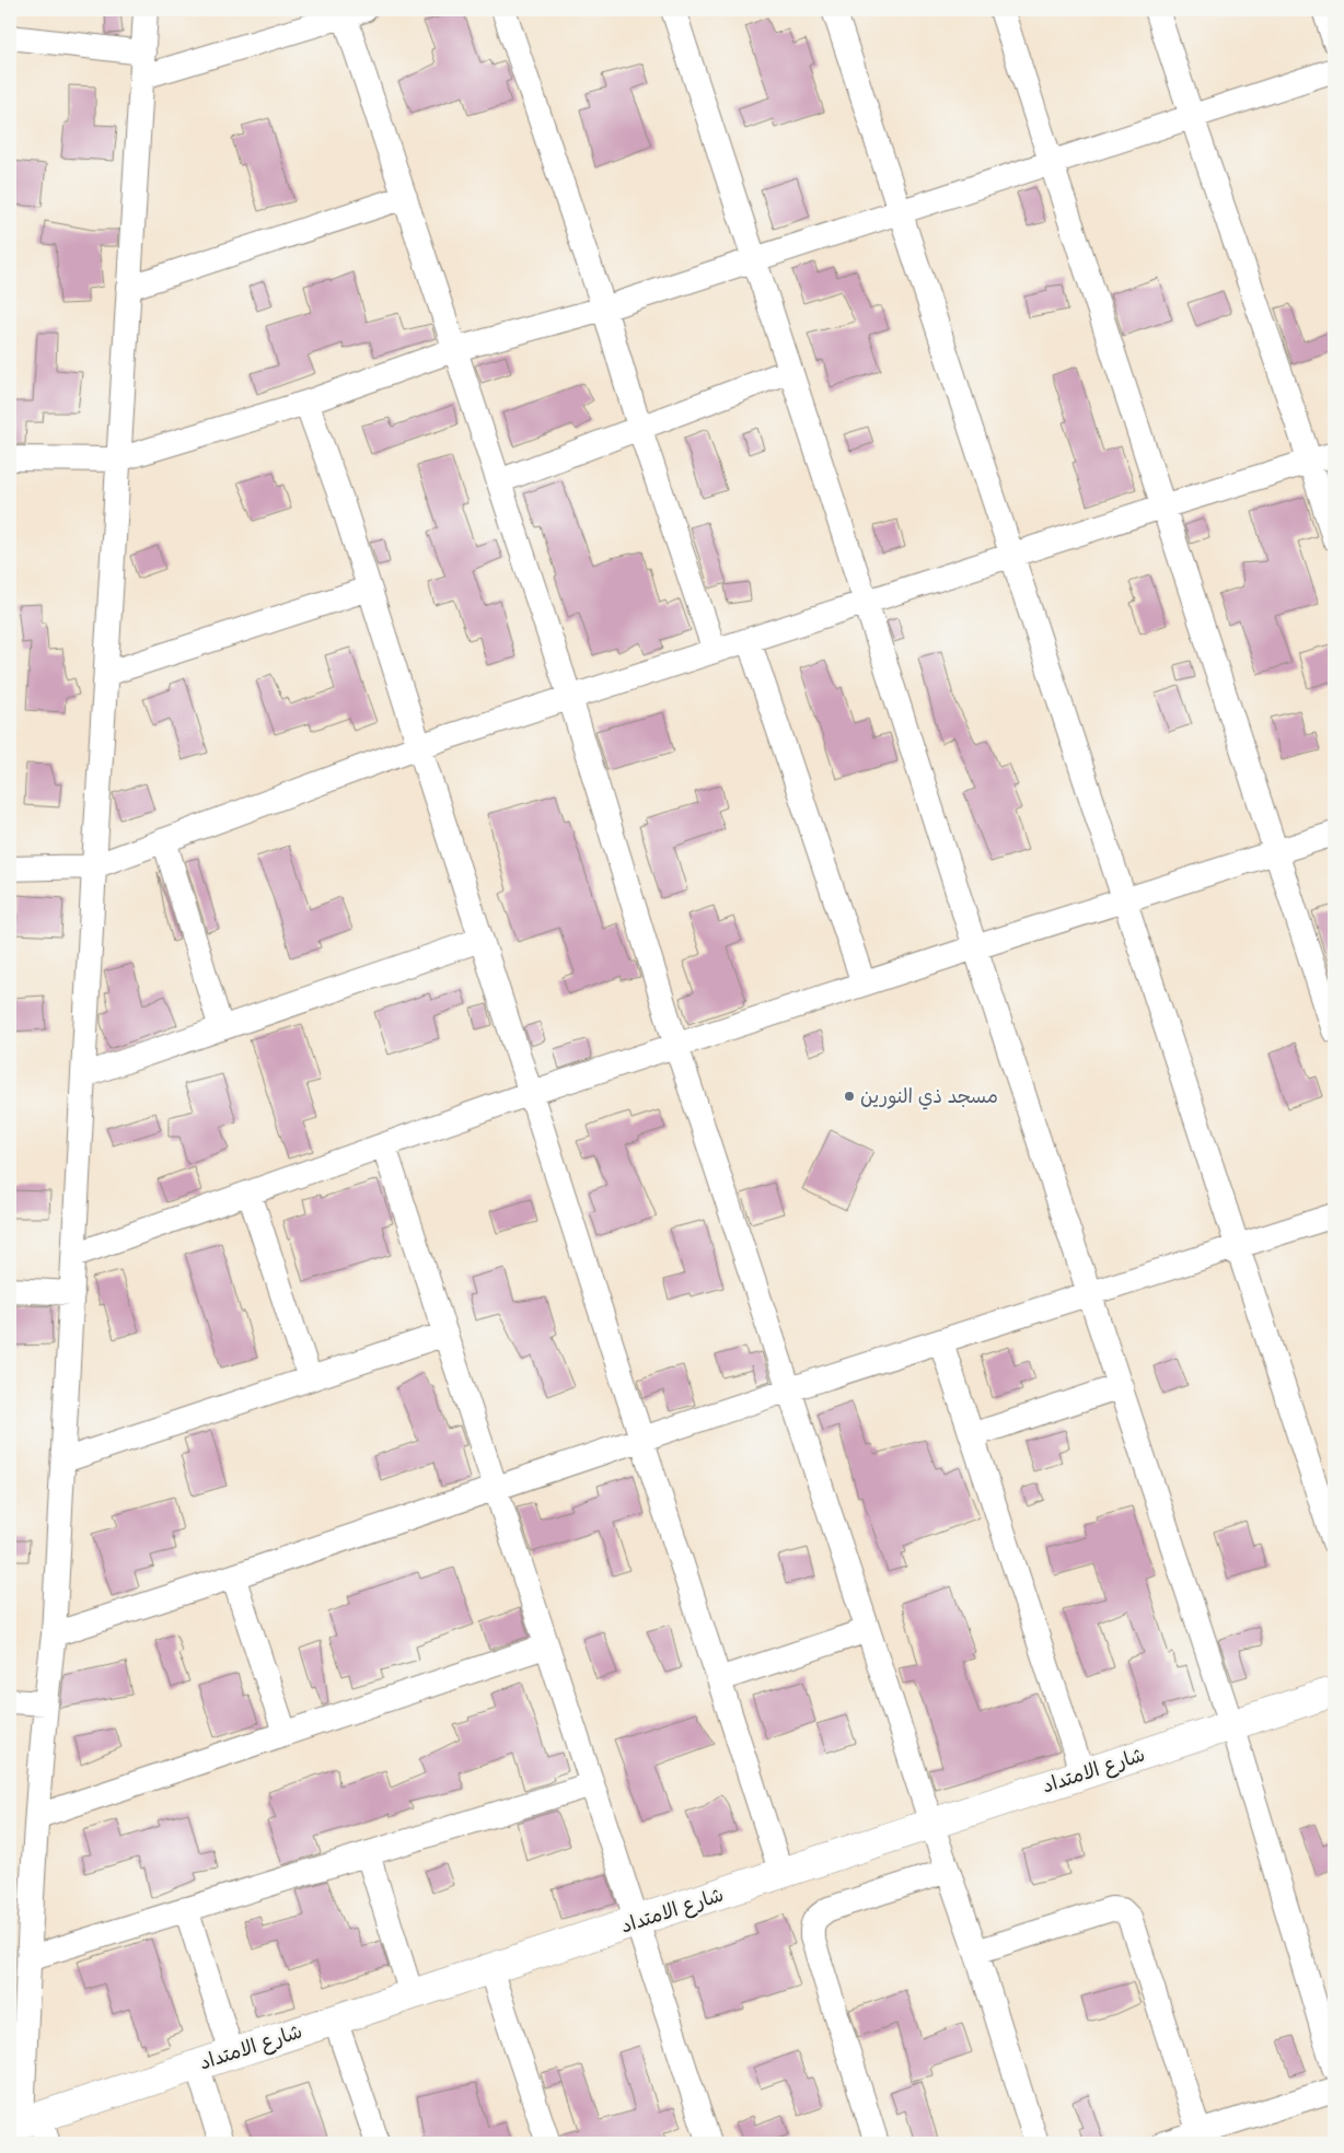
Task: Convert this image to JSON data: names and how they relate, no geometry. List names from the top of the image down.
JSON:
{
  "streets": {
    "street": ["شارع الامتداد"]
  },
  "places": ["مسجد ذي النورين"]
}
